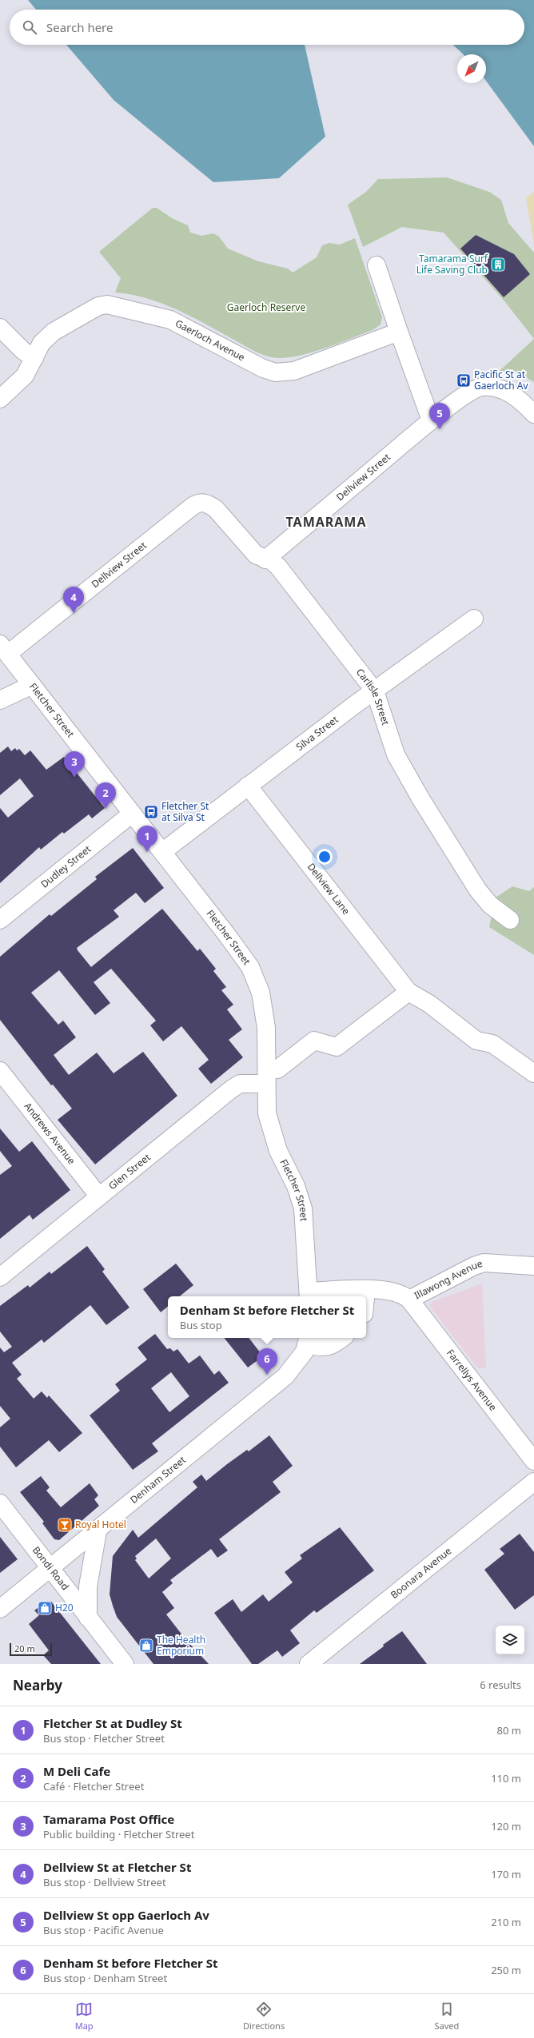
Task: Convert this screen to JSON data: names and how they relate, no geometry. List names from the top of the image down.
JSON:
{
  "streets": {
    "street": [
      "Gaerloch Avenue",
      "Dellview Street",
      "Carlisle Street",
      "Fletcher Street",
      "Silva Street",
      "Dudley Street",
      "Dellview Lane",
      "Andrews Avenue",
      "Glen Street",
      "Illawong Avenue",
      "Farrellys Avenue",
      "Denham Street",
      "Bondi Road",
      "Boonara Avenue"
    ]
  },
  "crossings": [
    ["Dellview Street", "Carlisle Street"],
    ["Dellview Street", "Fletcher Street"],
    ["Carlisle Street", "Silva Street"],
    ["Fletcher Street", "Silva Street"],
    ["Fletcher Street", "Dudley Street"],
    ["Fletcher Street", "Glen Street"],
    ["Fletcher Street", "Illawong Avenue"],
    ["Silva Street", "Dellview Lane"],
    ["Dellview Lane", "Glen Street"],
    ["Andrews Avenue", "Glen Street"],
    ["Illawong Avenue", "Farrellys Avenue"],
    ["Denham Street", "Bondi Road"]
  ],
  "districts": ["TAMARAMA"],
  "parks": ["Gaerloch Reserve"],
  "places": {
    "building": ["Tamarama Surf Life Saving Club"],
    "bus stop": ["Pacific St at Gaerloch Av", "Fletcher St at Silva St"],
    "bar": ["Royal Hotel"],
    "shop": ["H20", "The Health Emporium"]
  },
  "scale_bar": "20 m",
  "north": "bottom left",
  "page": {
    "search": "Search here",
    "pins": [
      "5",
      "4",
      "3",
      "2",
      "1",
      "6"
    ],
    "popup": ["Denham St before Fletcher St", "Bus stop"],
    "scale": "20 m",
    "heading": ["Nearby", "6 results"],
    "list": [
      {
        "mark": "1",
        "name": "Fletcher St at Dudley St",
        "note": "Bus stop · Fletcher Street",
        "value": "80 m"
      },
      {
        "mark": "2",
        "name": "M Deli Cafe",
        "note": "Café · Fletcher Street",
        "value": "110 m"
      },
      {
        "mark": "3",
        "name": "Tamarama Post Office",
        "note": "Public building · Fletcher Street",
        "value": "120 m"
      },
      {
        "mark": "4",
        "name": "Dellview St at Fletcher St",
        "note": "Bus stop · Dellview Street",
        "value": "170 m"
      },
      {
        "mark": "5",
        "name": "Dellview St opp Gaerloch Av",
        "note": "Bus stop · Pacific Avenue",
        "value": "210 m"
      },
      {
        "mark": "6",
        "name": "Denham St before Fletcher St",
        "note": "Bus stop · Denham Street",
        "value": "250 m"
      }
    ],
    "nav": ["Map", "Directions", "Saved"]
  }
}
